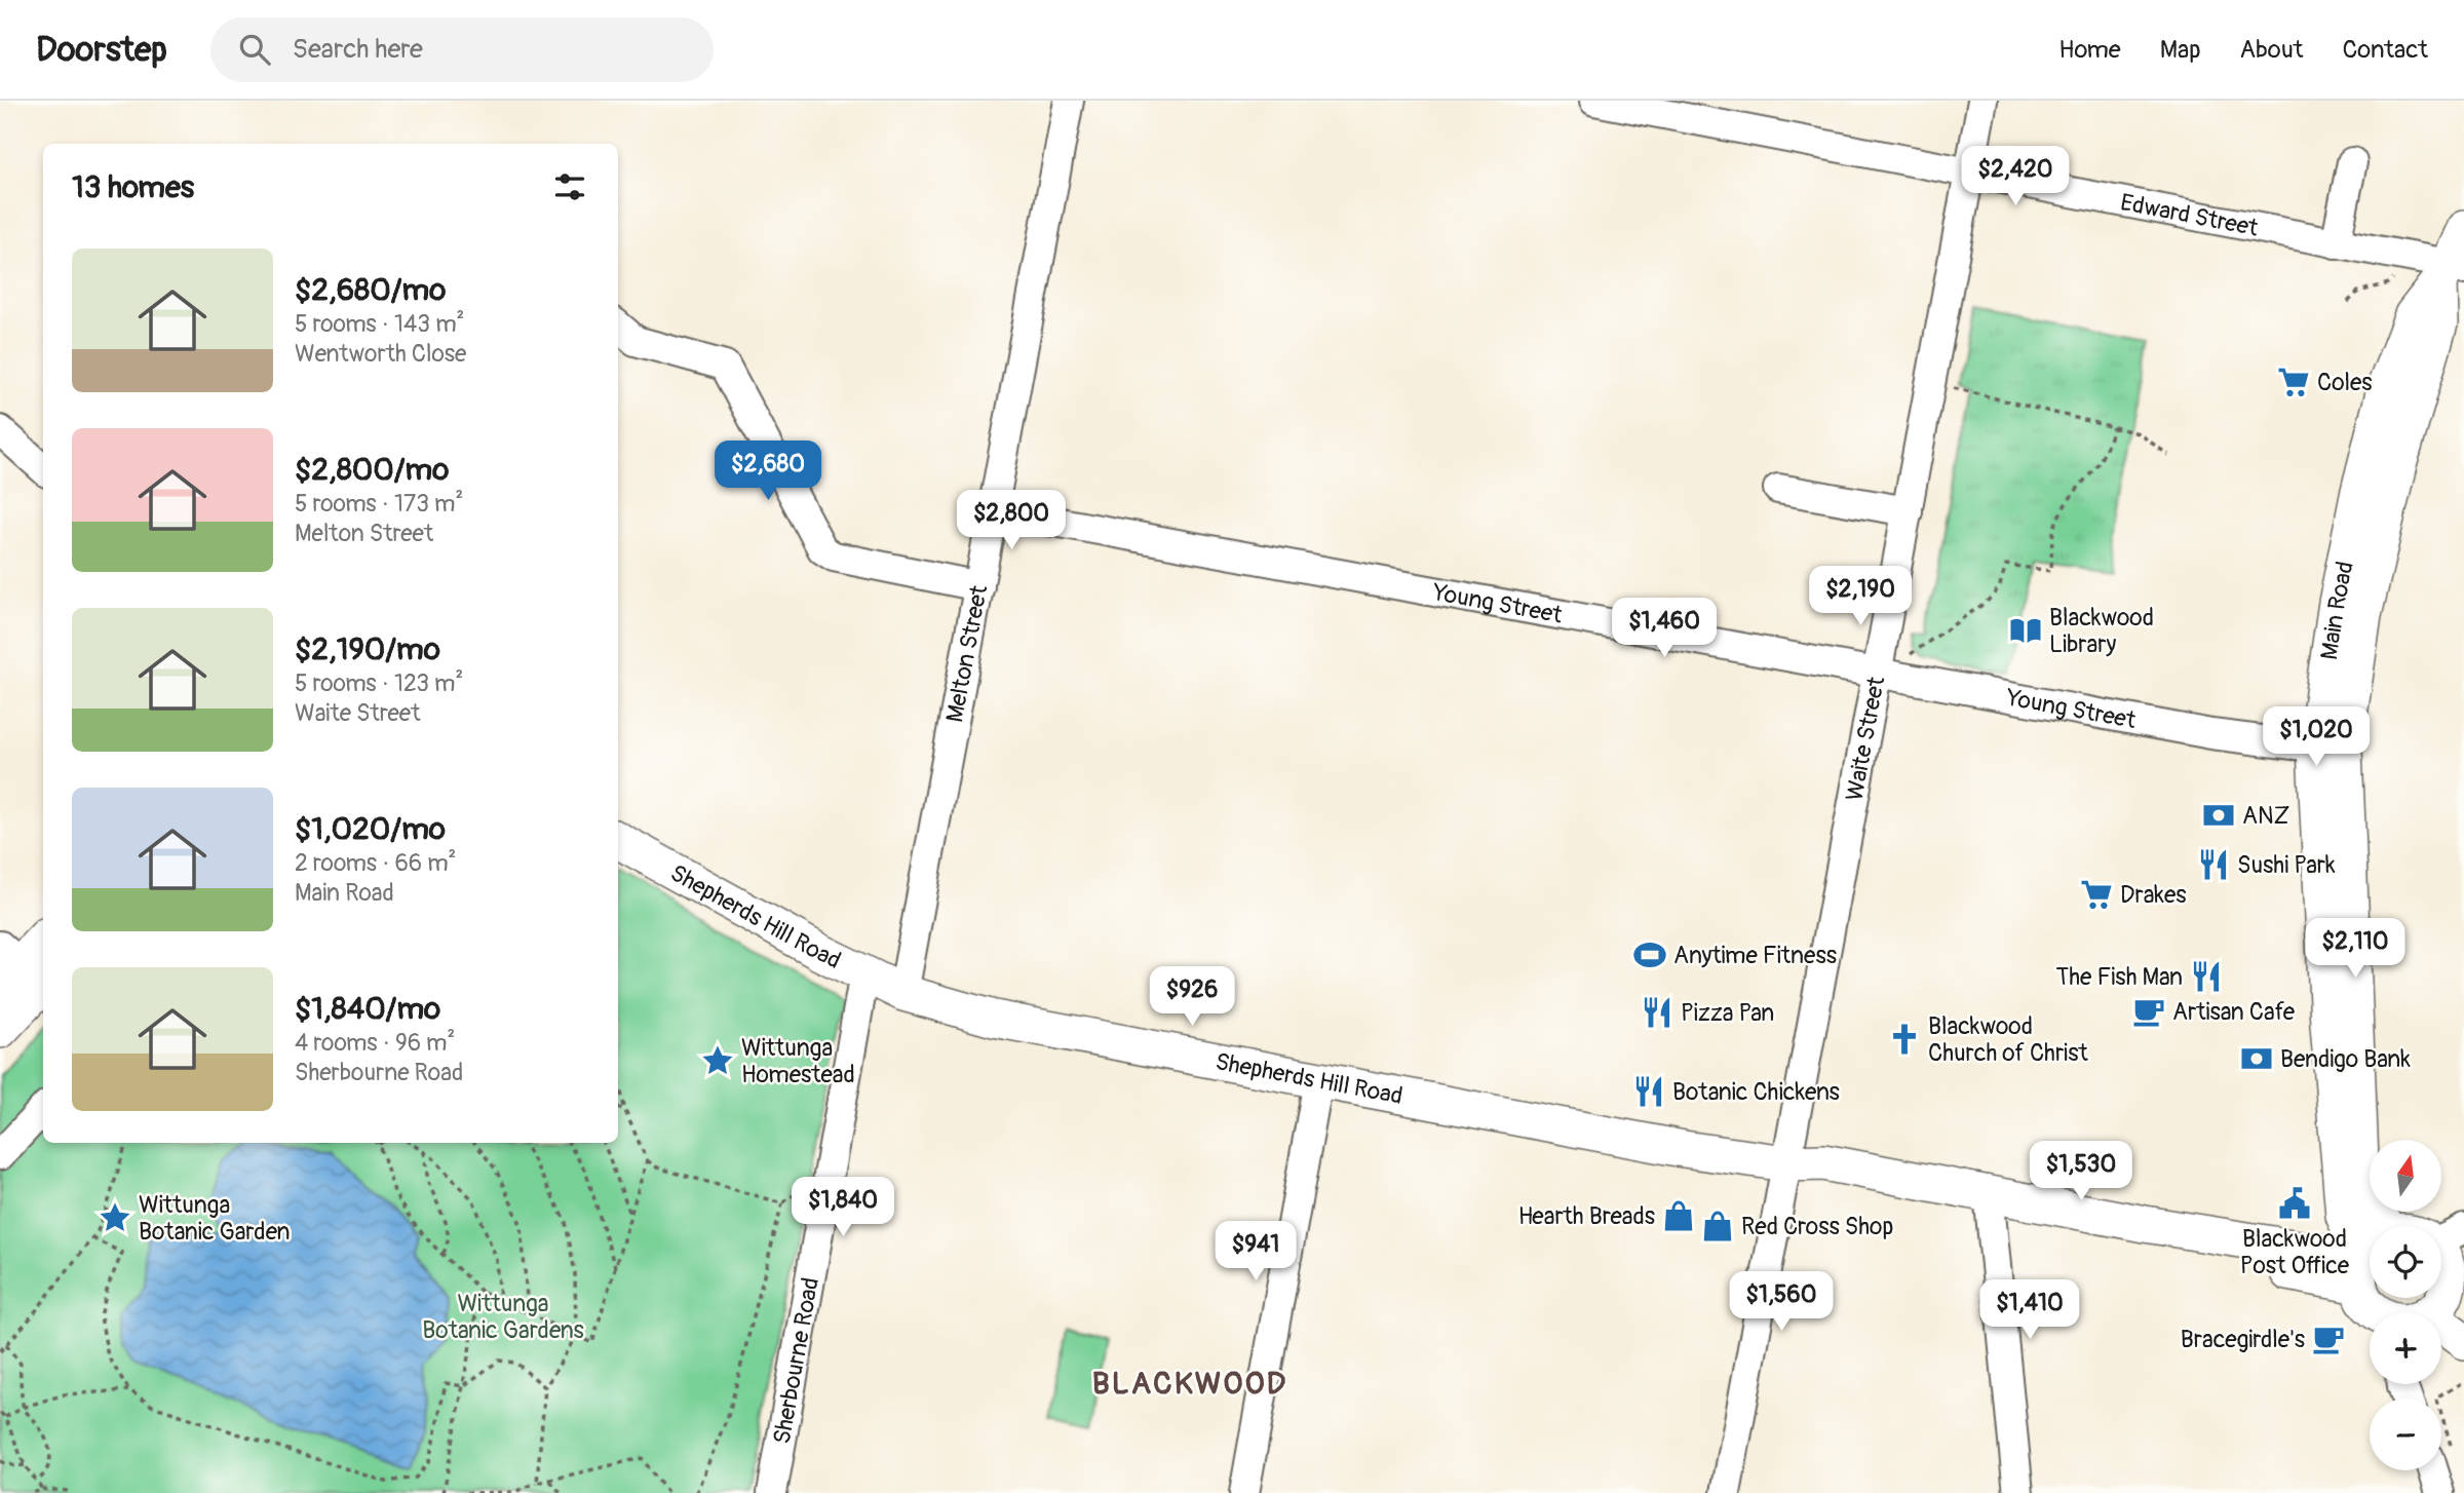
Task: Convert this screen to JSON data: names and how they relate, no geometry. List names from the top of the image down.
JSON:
{
  "streets": {
    "main road": ["Main Road", "Shepherds Hill Road"],
    "street": [
      "Edward Street",
      "Young Street",
      "Melton Street",
      "Waite Street",
      "Sherbourne Road"
    ]
  },
  "crossings": [
    ["Edward Street", "Main Road"],
    ["Edward Street", "Waite Street"],
    ["Young Street", "Main Road"],
    ["Young Street", "Melton Street"],
    ["Young Street", "Waite Street"],
    ["Melton Street", "Shepherds Hill Road"],
    ["Waite Street", "Shepherds Hill Road"],
    ["Shepherds Hill Road", "Sherbourne Road"]
  ],
  "districts": ["BLACKWOOD"],
  "parks": ["Wittunga Botanic Gardens"],
  "places": {
    "supermarket": ["Coles", "Drakes"],
    "library": ["Blackwood Library"],
    "bank": ["ANZ", "Bendigo Bank"],
    "restaurant": [
      "Sushi Park",
      "The Fish Man",
      "Pizza Pan",
      "Botanic Chickens"
    ],
    "sports": ["Anytime Fitness"],
    "cafe": ["Artisan Cafe", "Bracegirdle's"],
    "church": ["Blackwood Church of Christ"],
    "place": ["Wittunga Homestead", "Wittunga Botanic Garden"],
    "public building": ["Blackwood Post Office"],
    "shop": ["Hearth Breads", "Red Cross Shop"]
  },
  "north": "top",
  "page": {
    "header": "Doorstep",
    "search": "Search here",
    "nav": [
      "Home",
      "Map",
      "About",
      "Contact"
    ],
    "heading": "13 homes",
    "price": [
      "$2,420",
      "$2,680",
      "$2,800",
      "$2,190",
      "$1,460",
      "$1,020",
      "$2,110",
      "$926",
      "$1,530",
      "$1,840",
      "$941",
      "$1,560",
      "$1,410"
    ],
    "list": [
      {
        "name": "$2,680/mo",
        "note": "5 rooms · 143 m² · Wentworth Close"
      },
      {
        "name": "$2,800/mo",
        "note": "5 rooms · 173 m² · Melton Street"
      },
      {
        "name": "$2,190/mo",
        "note": "5 rooms · 123 m² · Waite Street"
      },
      {
        "name": "$1,020/mo",
        "note": "2 rooms · 66 m² · Main Road"
      },
      {
        "name": "$1,840/mo",
        "note": "4 rooms · 96 m² · Sherbourne Road"
      }
    ],
    "map_buttons": ["+", "−"]
  }
}
